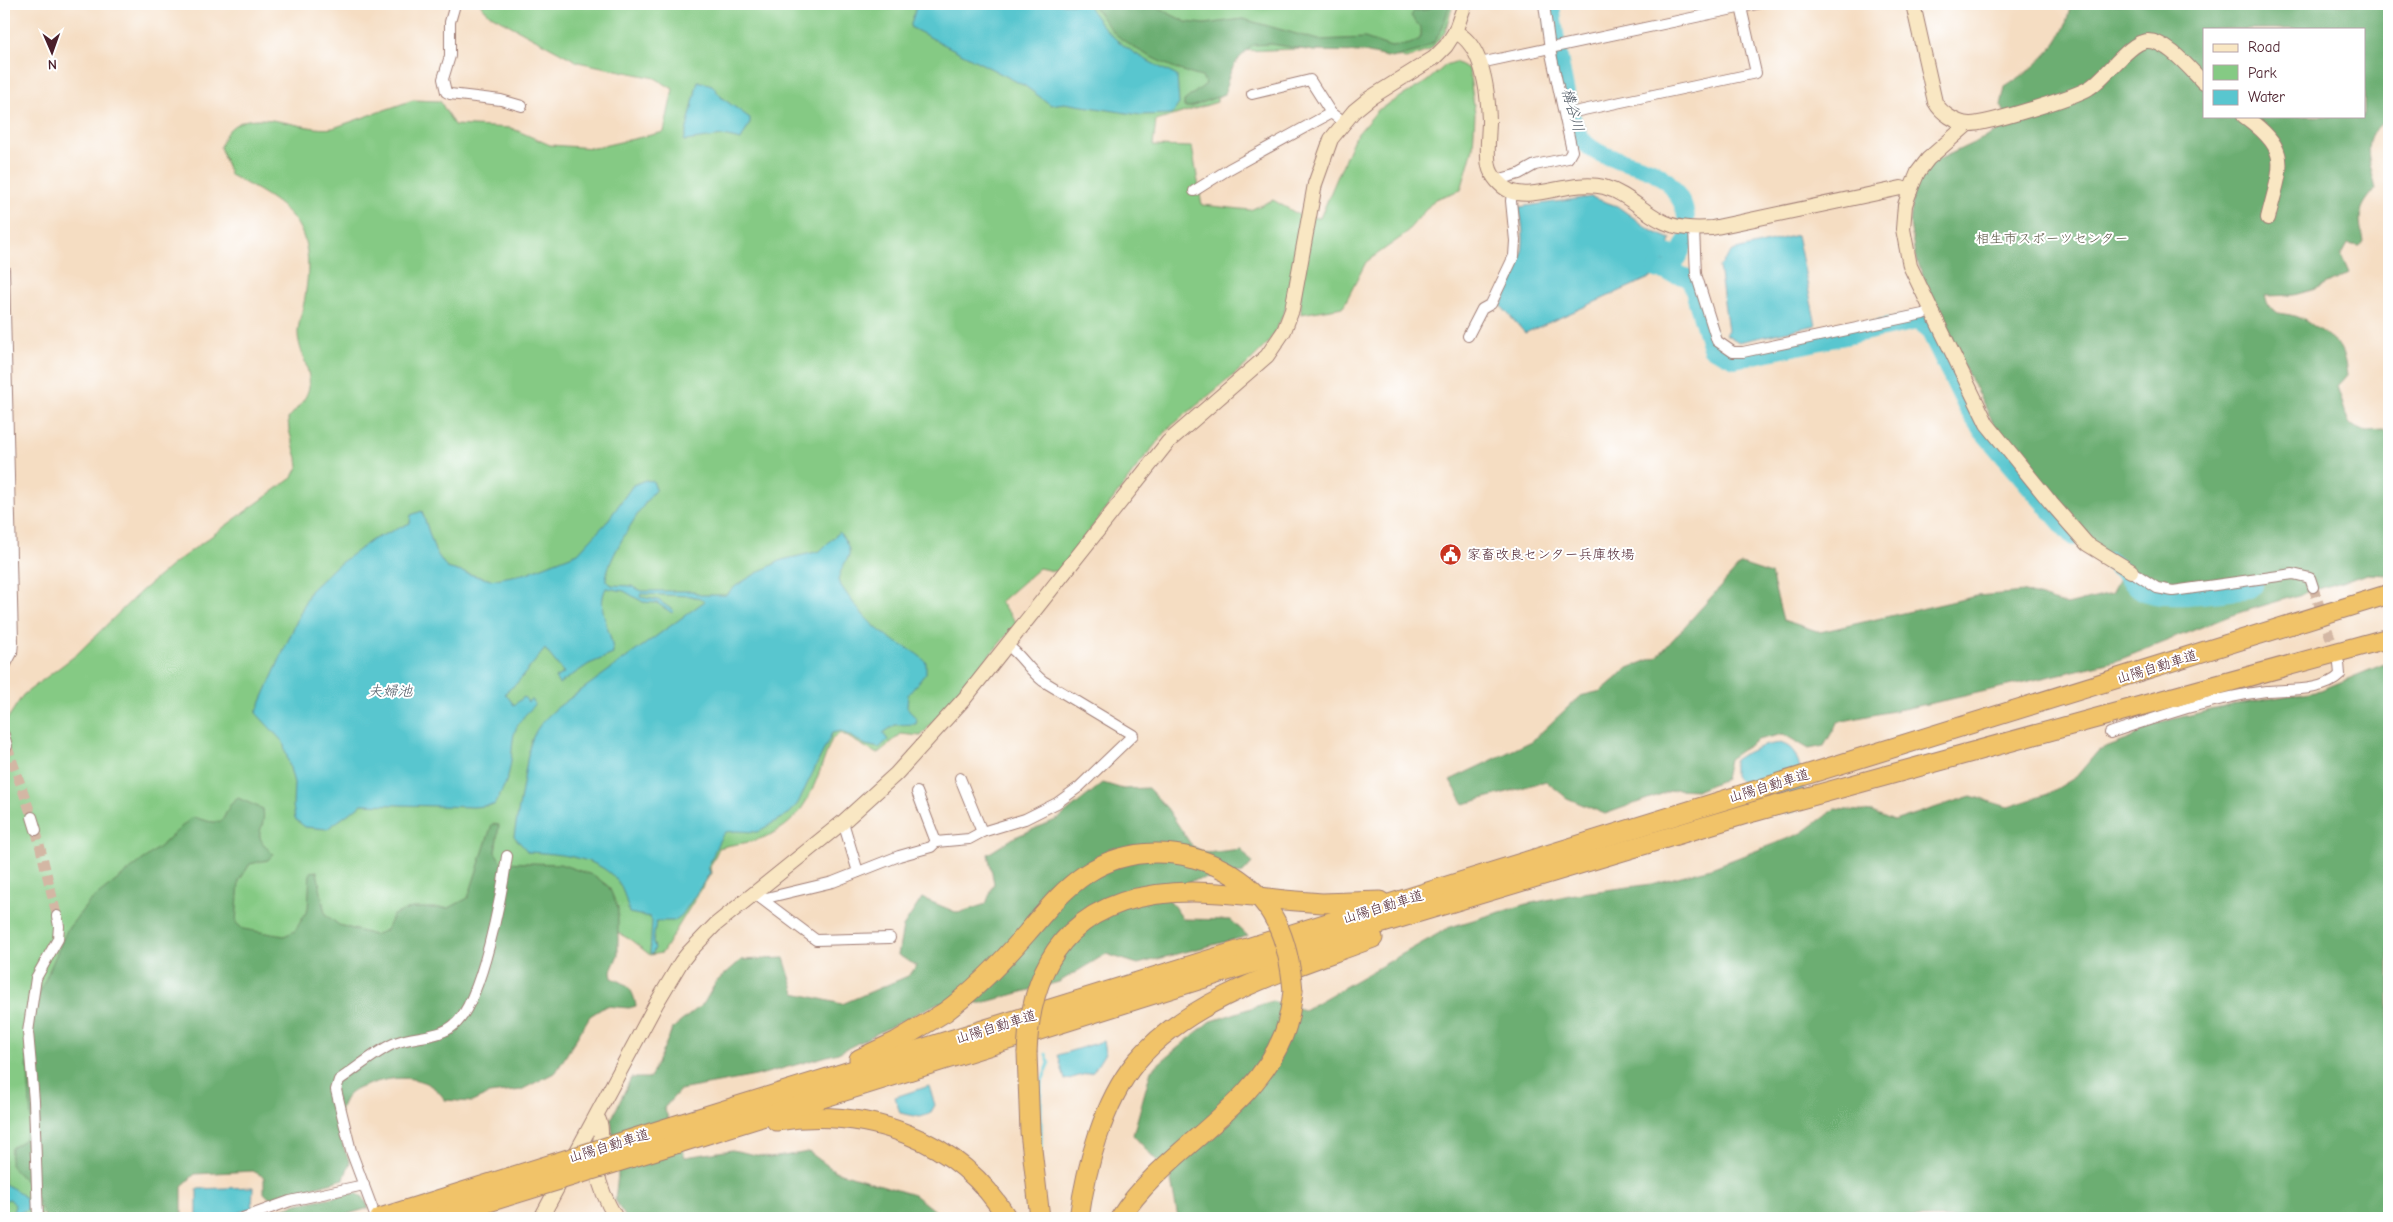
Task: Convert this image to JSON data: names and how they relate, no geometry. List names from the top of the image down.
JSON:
{
  "streets": {
    "highway": ["山陽自動車道"]
  },
  "water": ["構谷川", "夫婦池"],
  "parks": ["相生市スポーツセンター"],
  "places": {
    "public building": ["家畜改良センター兵庫牧場"]
  },
  "legend": ["Road", "Park", "Water"],
  "north": "bottom"
}
